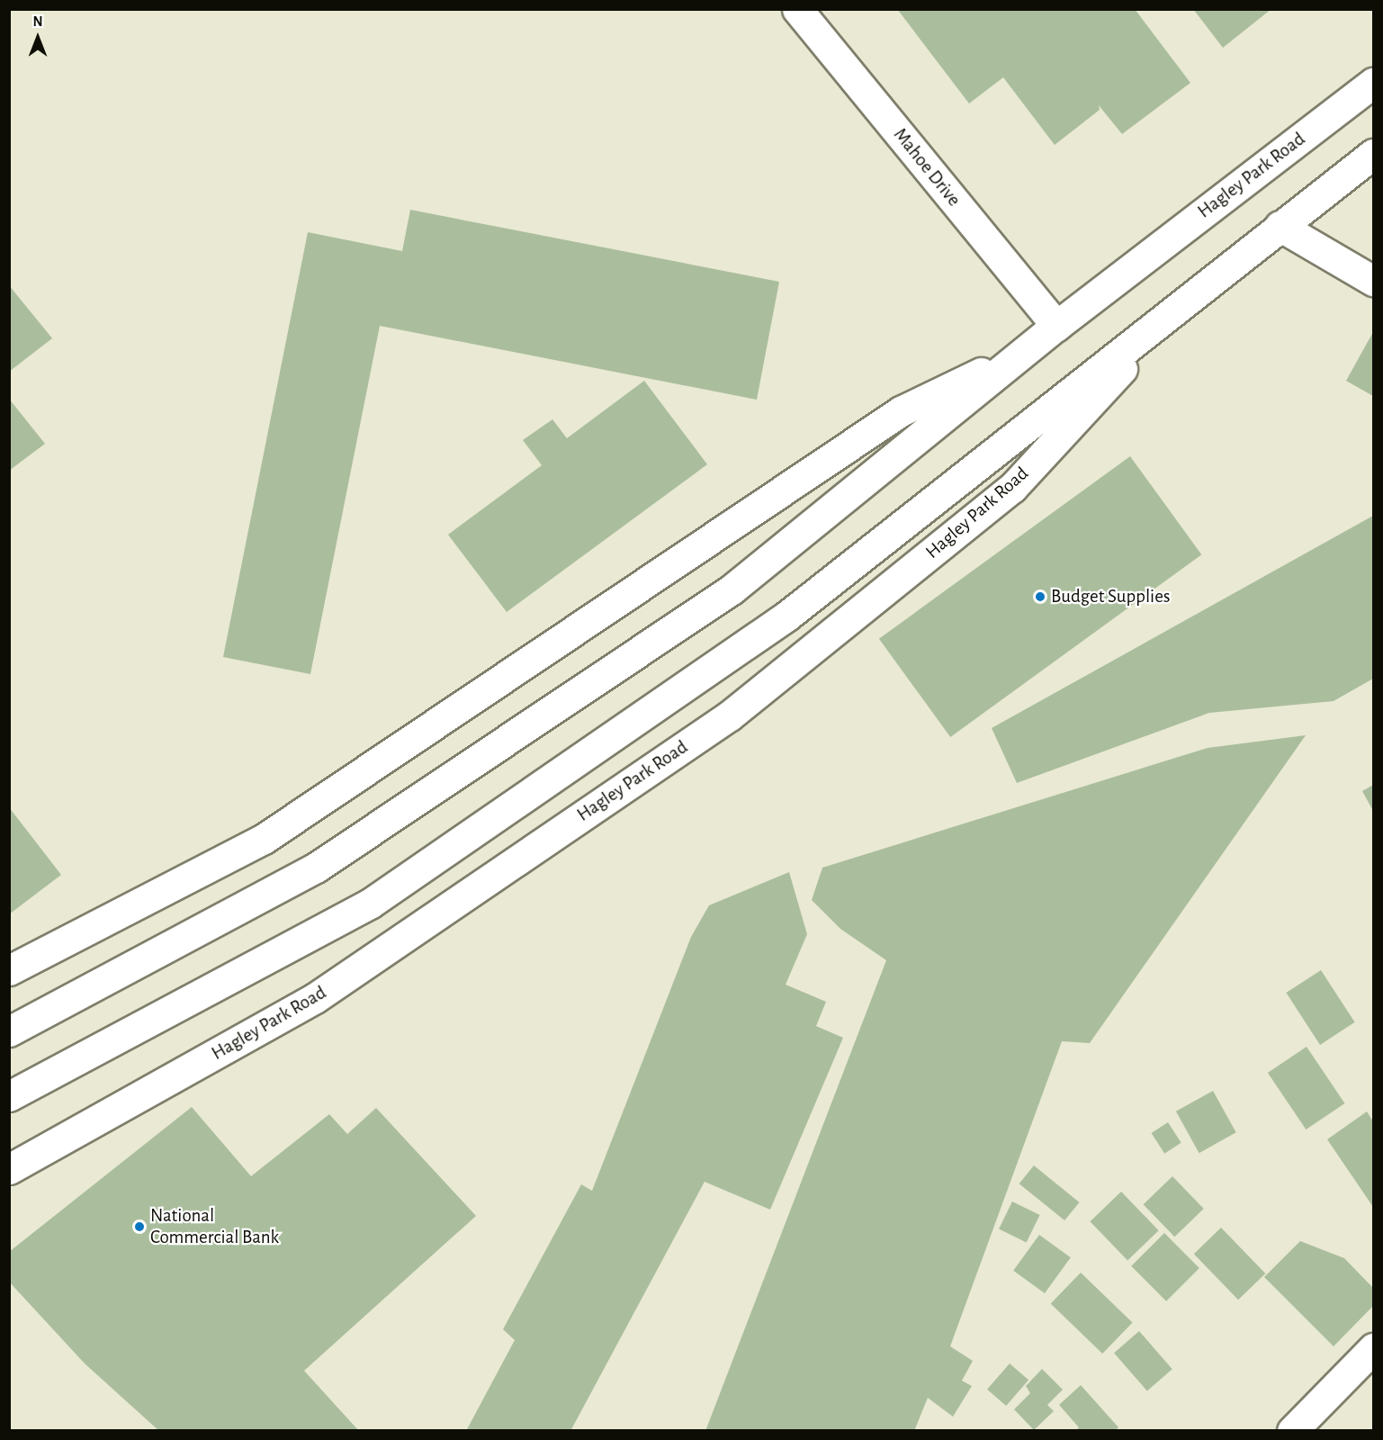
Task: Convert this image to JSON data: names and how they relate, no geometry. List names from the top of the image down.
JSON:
{
  "streets": {
    "main road": ["Mahoe Drive", "Hagley Park Road"]
  },
  "crossings": [
    ["Mahoe Drive", "Hagley Park Road"]
  ],
  "places": ["Budget Supplies", "National Commercial Bank"],
  "north": "top"
}
